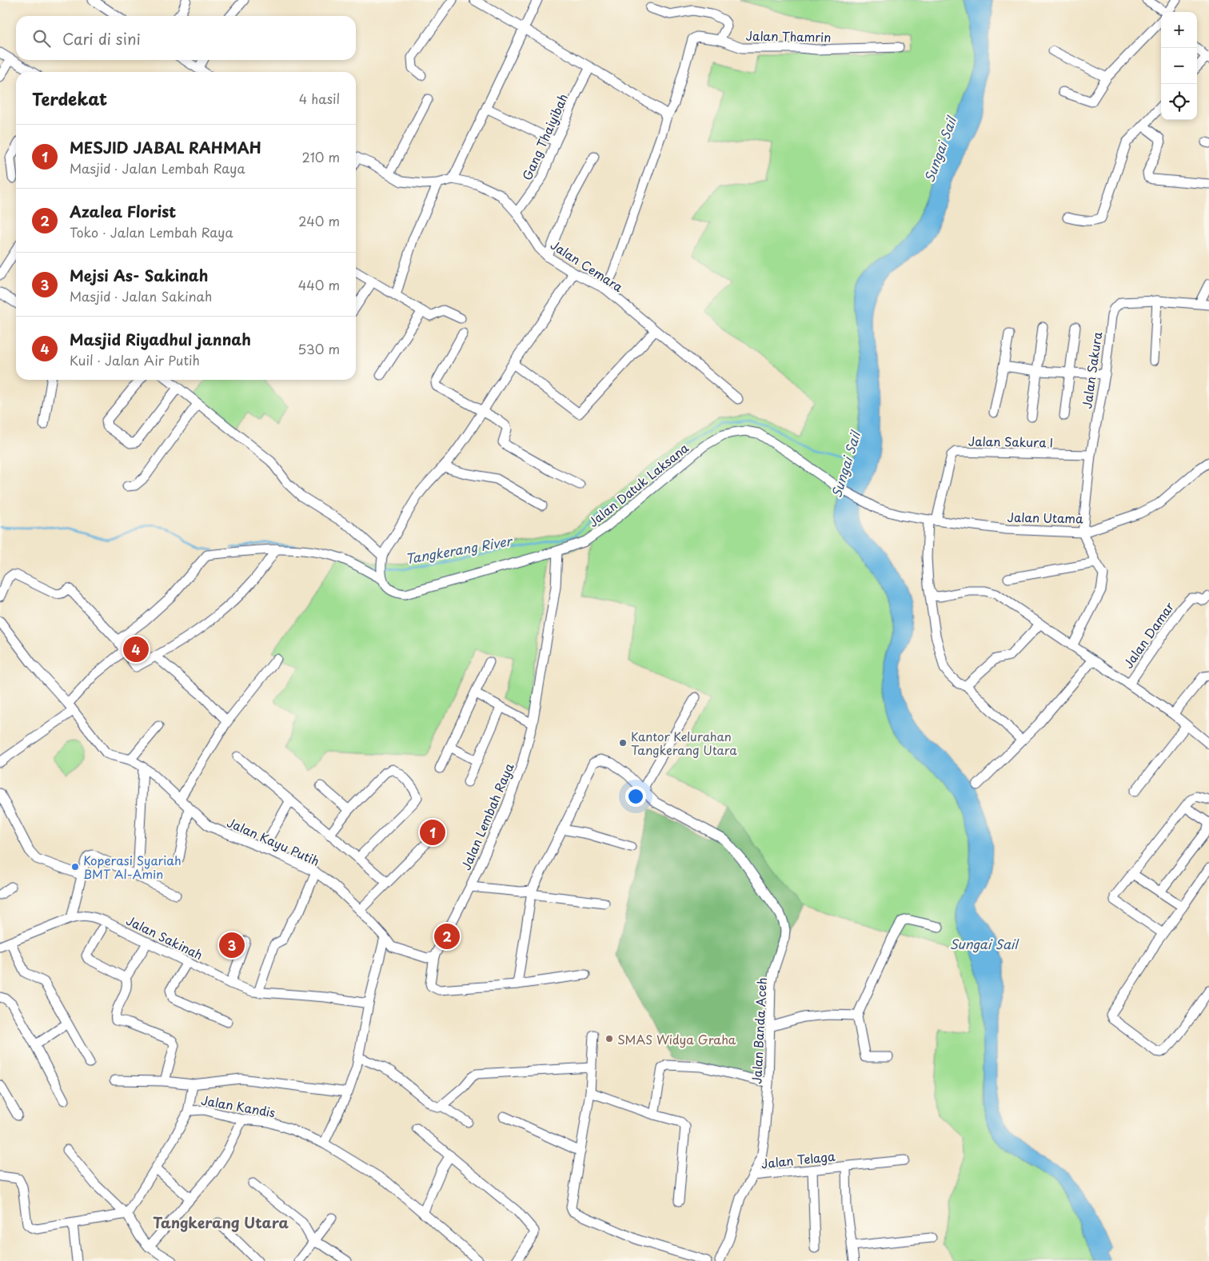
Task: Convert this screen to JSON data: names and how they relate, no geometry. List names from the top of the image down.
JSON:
{
  "streets": {
    "street": [
      "Jalan Thamrin",
      "Gang Thaiyibah",
      "Jalan Cemara",
      "Jalan Sakura",
      "Jalan Sakura I",
      "Jalan Datuk Laksana",
      "Jalan Utama",
      "Jalan Damar",
      "Jalan Lembah Raya",
      "Jalan Kayu Putih",
      "Jalan Sakinah",
      "Jalan Banda Aceh",
      "Jalan Kandis",
      "Jalan Telaga"
    ]
  },
  "crossings": [
    ["Jalan Thamrin", "Jalan Cemara"],
    ["Gang Thaiyibah", "Jalan Cemara"],
    ["Jalan Sakura", "Jalan Sakura I"],
    ["Jalan Sakura", "Jalan Utama"],
    ["Jalan Sakura I", "Jalan Utama"],
    ["Jalan Datuk Laksana", "Jalan Utama"],
    ["Jalan Datuk Laksana", "Jalan Lembah Raya"],
    ["Jalan Lembah Raya", "Jalan Banda Aceh"],
    ["Jalan Banda Aceh", "Jalan Telaga"]
  ],
  "districts": ["Tangkerang Utara"],
  "water": ["Sungai Sail", "Tangkerang River"],
  "places": ["Kantor Kelurahan Tangkerang Utara", "Koperasi Syariah BMT Al-Amin", "SMAS Widya Graha"],
  "page": {
    "map_buttons": ["+", "−"],
    "search": "Cari di sini",
    "heading": ["Terdekat", "4 hasil"],
    "list": [
      {
        "mark": "1",
        "name": "MESJID JABAL RAHMAH",
        "note": "Masjid · Jalan Lembah Raya",
        "value": "210 m"
      },
      {
        "mark": "2",
        "name": "Azalea Florist",
        "note": "Toko · Jalan Lembah Raya",
        "value": "240 m"
      },
      {
        "mark": "3",
        "name": "Mejsi As- Sakinah",
        "note": "Masjid · Jalan Sakinah",
        "value": "440 m"
      },
      {
        "mark": "4",
        "name": "Masjid Riyadhul jannah",
        "note": "Kuil · Jalan Air Putih",
        "value": "530 m"
      }
    ],
    "pins": [
      "4",
      "1",
      "2",
      "3"
    ]
  }
}
